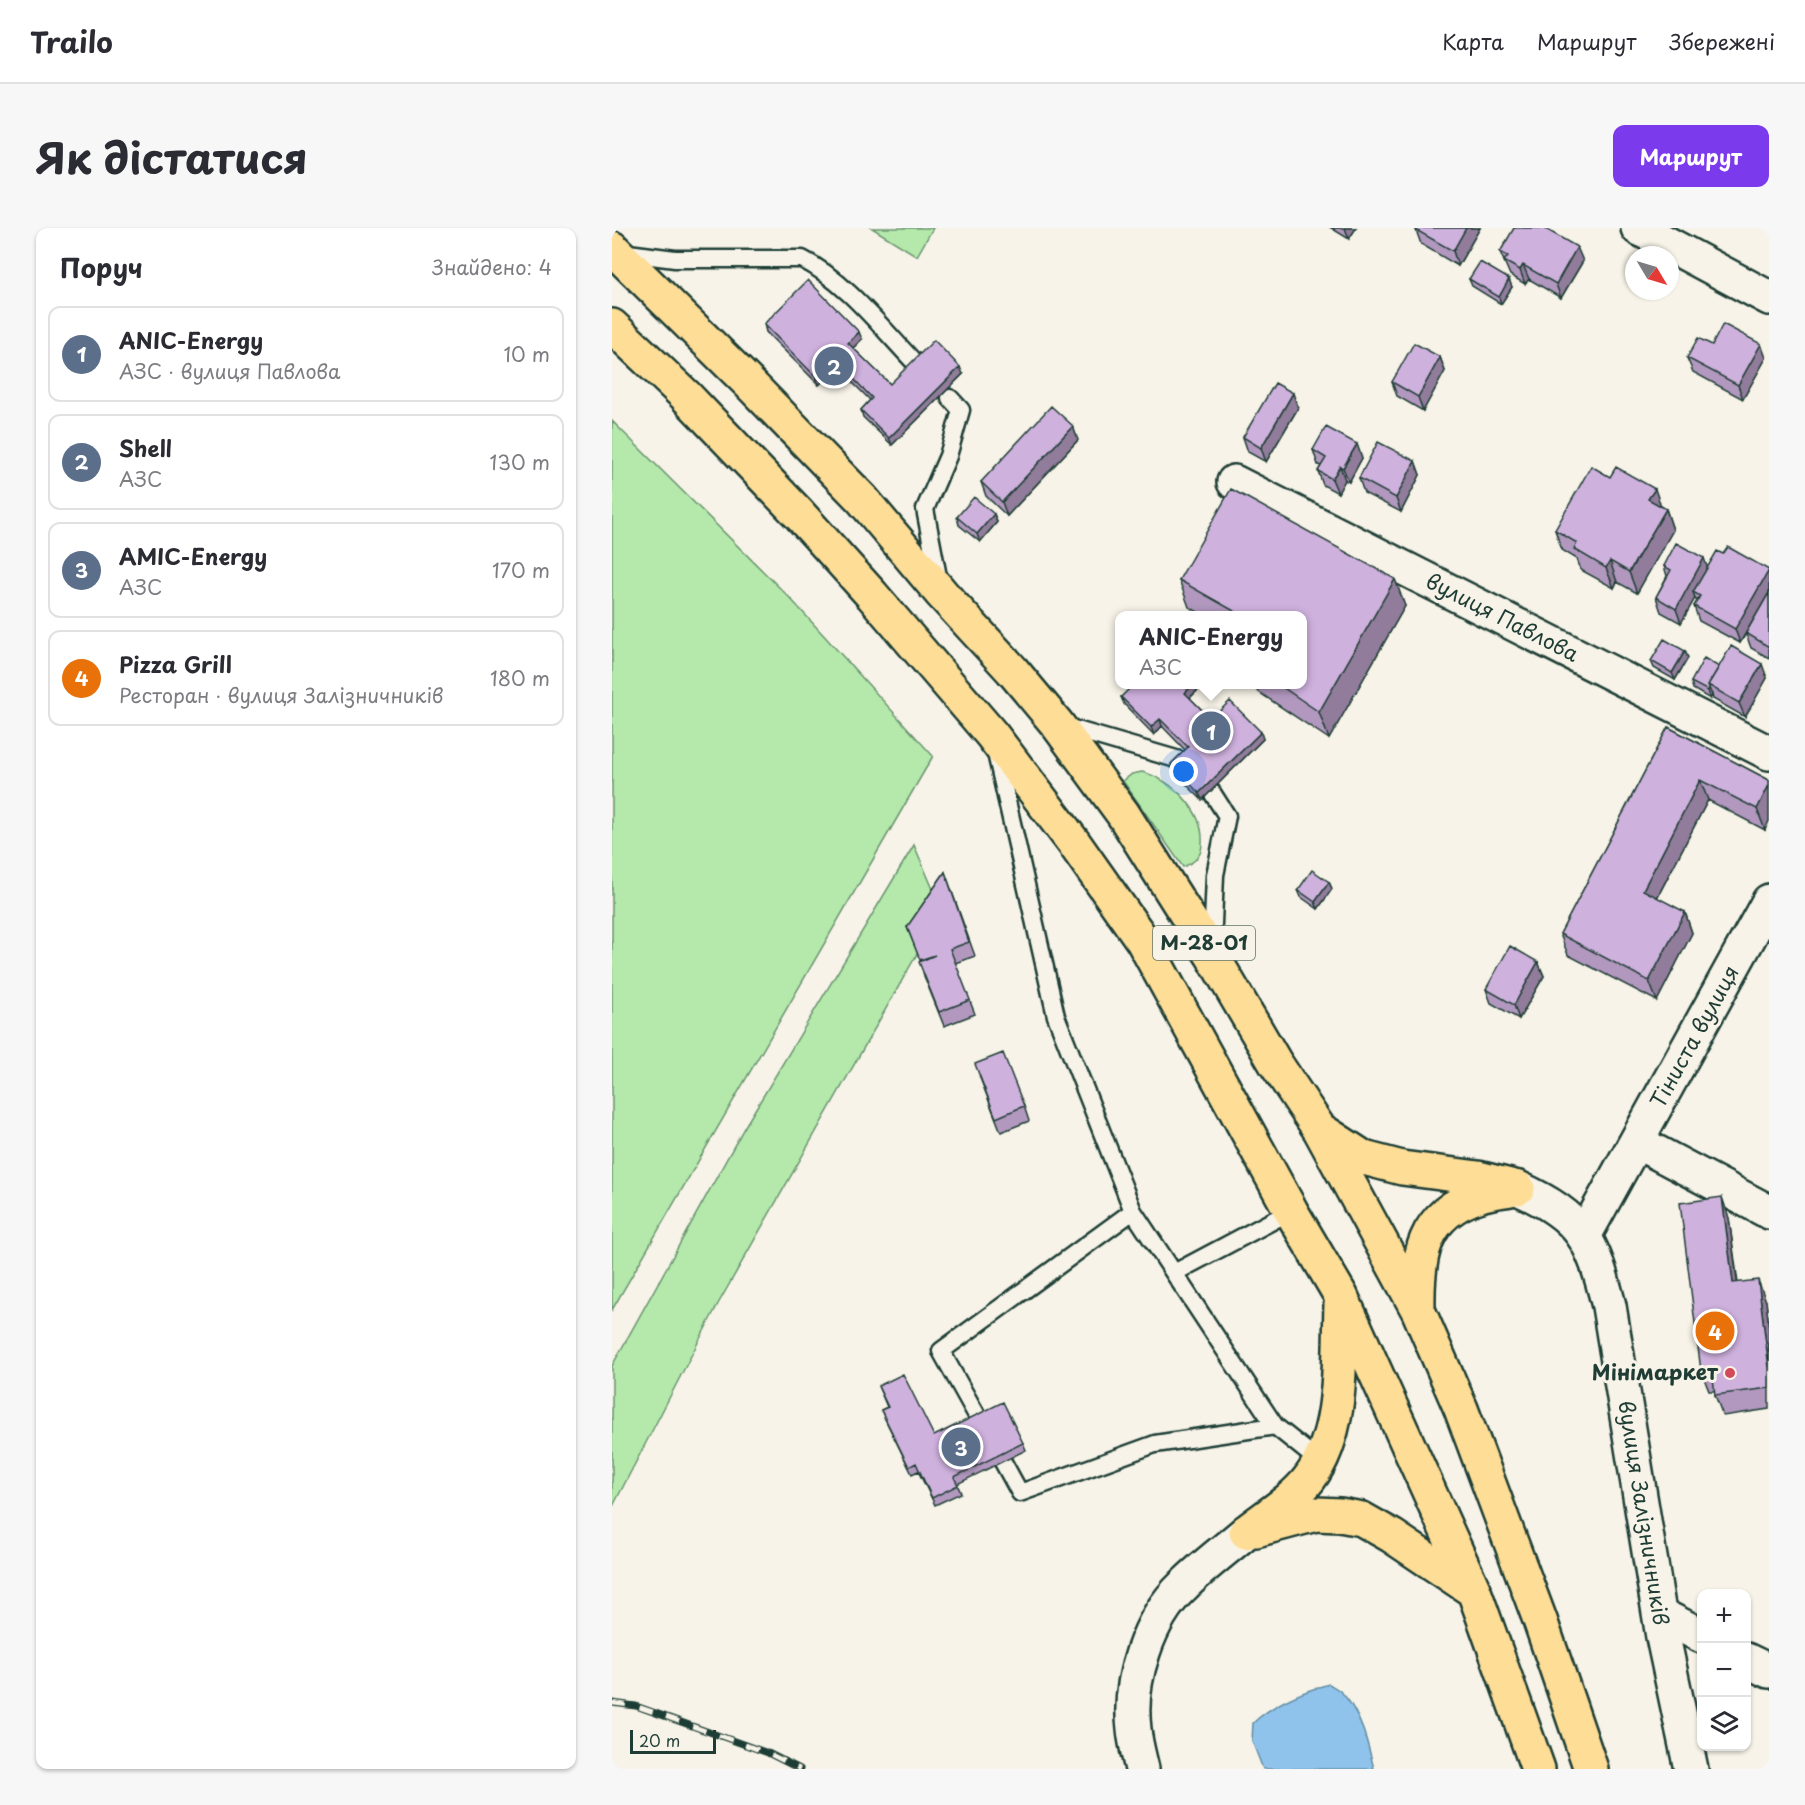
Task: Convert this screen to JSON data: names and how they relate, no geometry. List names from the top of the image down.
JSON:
{
  "streets": {
    "highway": ["М-28-01"],
    "street": ["вулиця Павлова", "Тіниста вулиця", "вулиця Залізничників"]
  },
  "crossings": [
    ["Тіниста вулиця", "вулиця Залізничників"]
  ],
  "places": ["Мінімаркет"],
  "scale_bar": "20 m",
  "north": "bottom right",
  "page": {
    "header": "Trailo",
    "nav": ["Карта", "Маршрут", "Збережені"],
    "title": "Як дістатися",
    "buttons": "Маршрут",
    "heading": ["Поруч", "Знайдено: 4"],
    "list": [
      {
        "mark": "1",
        "name": "ANIC-Energy",
        "note": "АЗС · вулиця Павлова",
        "value": "10 m"
      },
      {
        "mark": "2",
        "name": "Shell",
        "note": "АЗС",
        "value": "130 m"
      },
      {
        "mark": "3",
        "name": "AMIC-Energy",
        "note": "АЗС",
        "value": "170 m"
      },
      {
        "mark": "4",
        "name": "Pizza Grill",
        "note": "Ресторан · вулиця Залізничників",
        "value": "180 m"
      }
    ],
    "pins": [
      "2",
      "1",
      "4",
      "3"
    ],
    "popup": ["ANIC-Energy", "АЗС"],
    "map_buttons": ["+", "−"],
    "scale": "20 m"
  }
}
